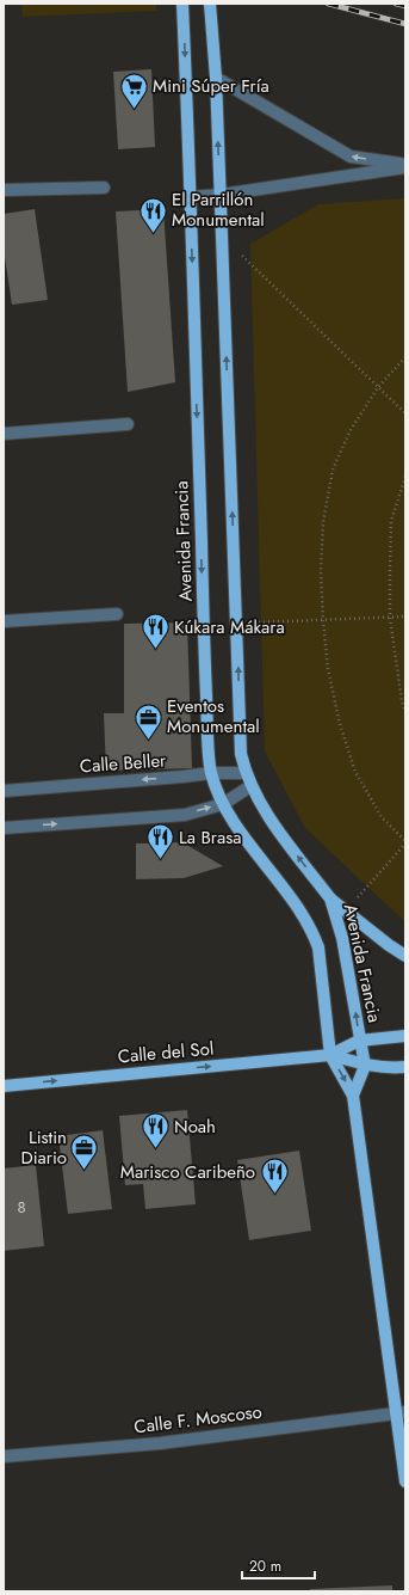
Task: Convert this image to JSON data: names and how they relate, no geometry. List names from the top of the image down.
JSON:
{
  "streets": {
    "main road": ["Avenida Francia", "Calle del Sol"],
    "street": ["Calle Beller", "Calle F. Moscoso"]
  },
  "crossings": [
    ["Avenida Francia", "Calle Beller"],
    ["Avenida Francia", "Calle del Sol"],
    ["Avenida Francia", "Calle F. Moscoso"]
  ],
  "one_way": ["Calle del Sol"],
  "places": {
    "supermarket": ["Mini Súper Fría"],
    "restaurant": [
      "El Parrillón Monumental",
      "Kúkara Mákara",
      "La Brasa",
      "Noah",
      "Marisco Caribeño"
    ],
    "office": ["Eventos Monumental", "Listin Diario"]
  },
  "house_numbers": ["8"],
  "scale_bar": "20 m"
}
